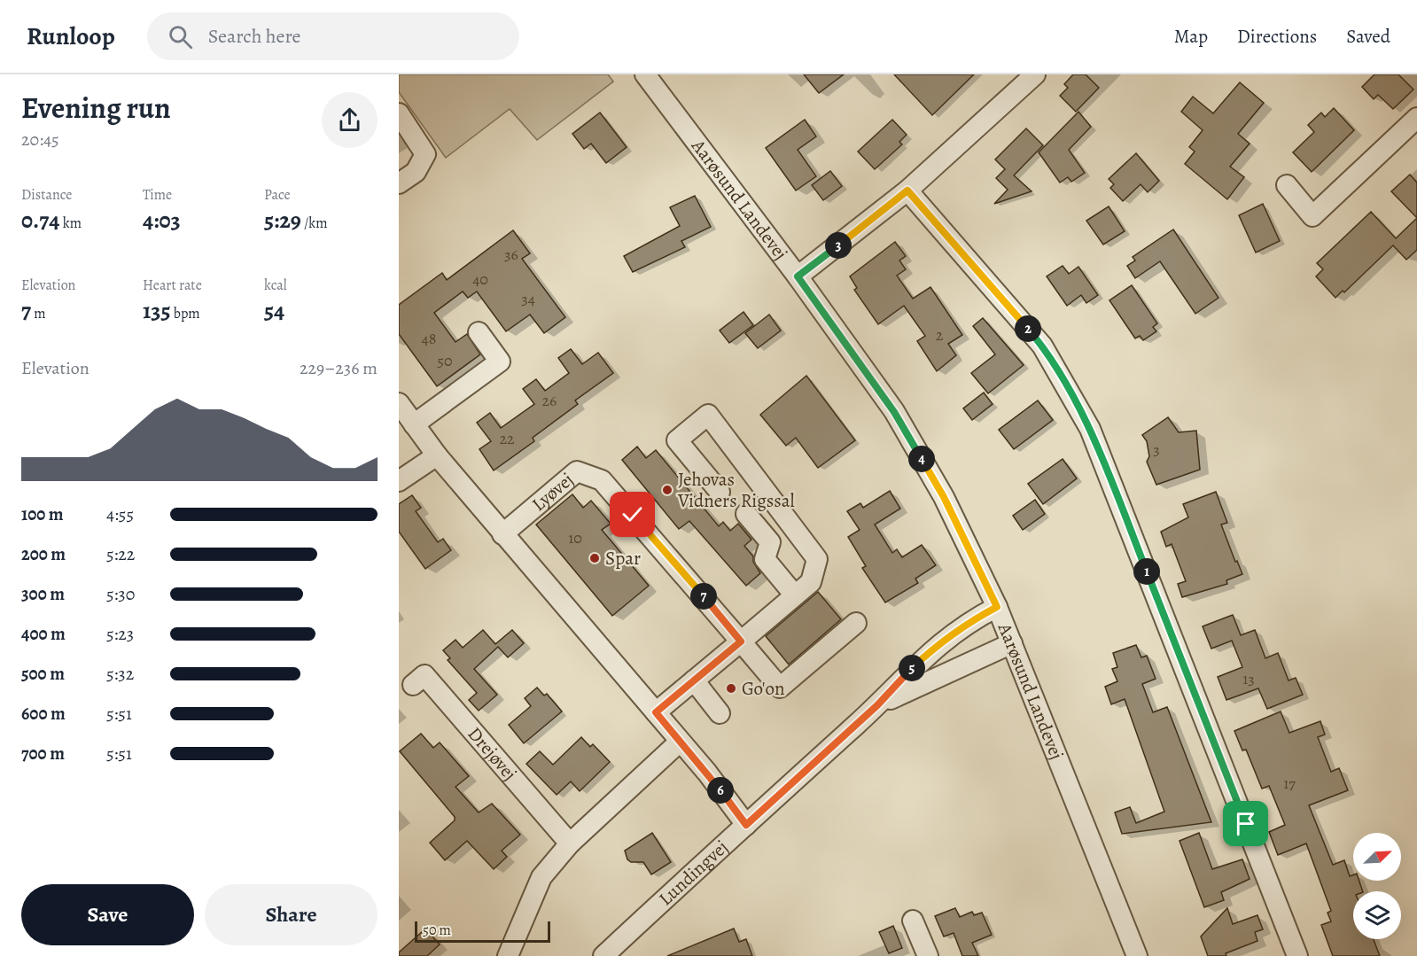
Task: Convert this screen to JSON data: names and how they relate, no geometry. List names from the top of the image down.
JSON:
{
  "streets": {
    "street": [
      "Aarøsund Landevej",
      "Lyøvej",
      "Drejøvej",
      "Lundingvej"
    ]
  },
  "crossings": [
    ["Aarøsund Landevej", "Lundingvej"]
  ],
  "places": ["Jehovas Vidners Rigssal", "Spar", "Go'on"],
  "house_numbers": [
    "36",
    "40",
    "34",
    "2",
    "48",
    "50",
    "26",
    "22",
    "3",
    "10",
    "13",
    "17"
  ],
  "scale_bar": "50 m",
  "north": "top right",
  "page": {
    "header": "Runloop",
    "search": "Search here",
    "nav": ["Map", "Directions", "Saved"],
    "heading": ["Evening run", "20:45"],
    "stats": [
      ["Distance", "0.74 km"],
      ["Time", "4:03"],
      ["Pace", "5:29 /km"],
      ["Elevation", "7 m"],
      ["Heart rate", "135 bpm"],
      ["kcal", "54"]
    ],
    "pins": [
      "3",
      "2",
      "4",
      "1",
      "7",
      "5",
      "6"
    ],
    "chart": ["Elevation", "229–236 m"],
    "list": [
      {
        "name": "100 m",
        "note": "4:55"
      },
      {
        "name": "200 m",
        "note": "5:22"
      },
      {
        "name": "300 m",
        "note": "5:30"
      },
      {
        "name": "400 m",
        "note": "5:23"
      },
      {
        "name": "500 m",
        "note": "5:32"
      },
      {
        "name": "600 m",
        "note": "5:51"
      },
      {
        "name": "700 m",
        "note": "5:51"
      }
    ],
    "buttons": ["Save", "Share"],
    "scale": "50 m"
  }
}
